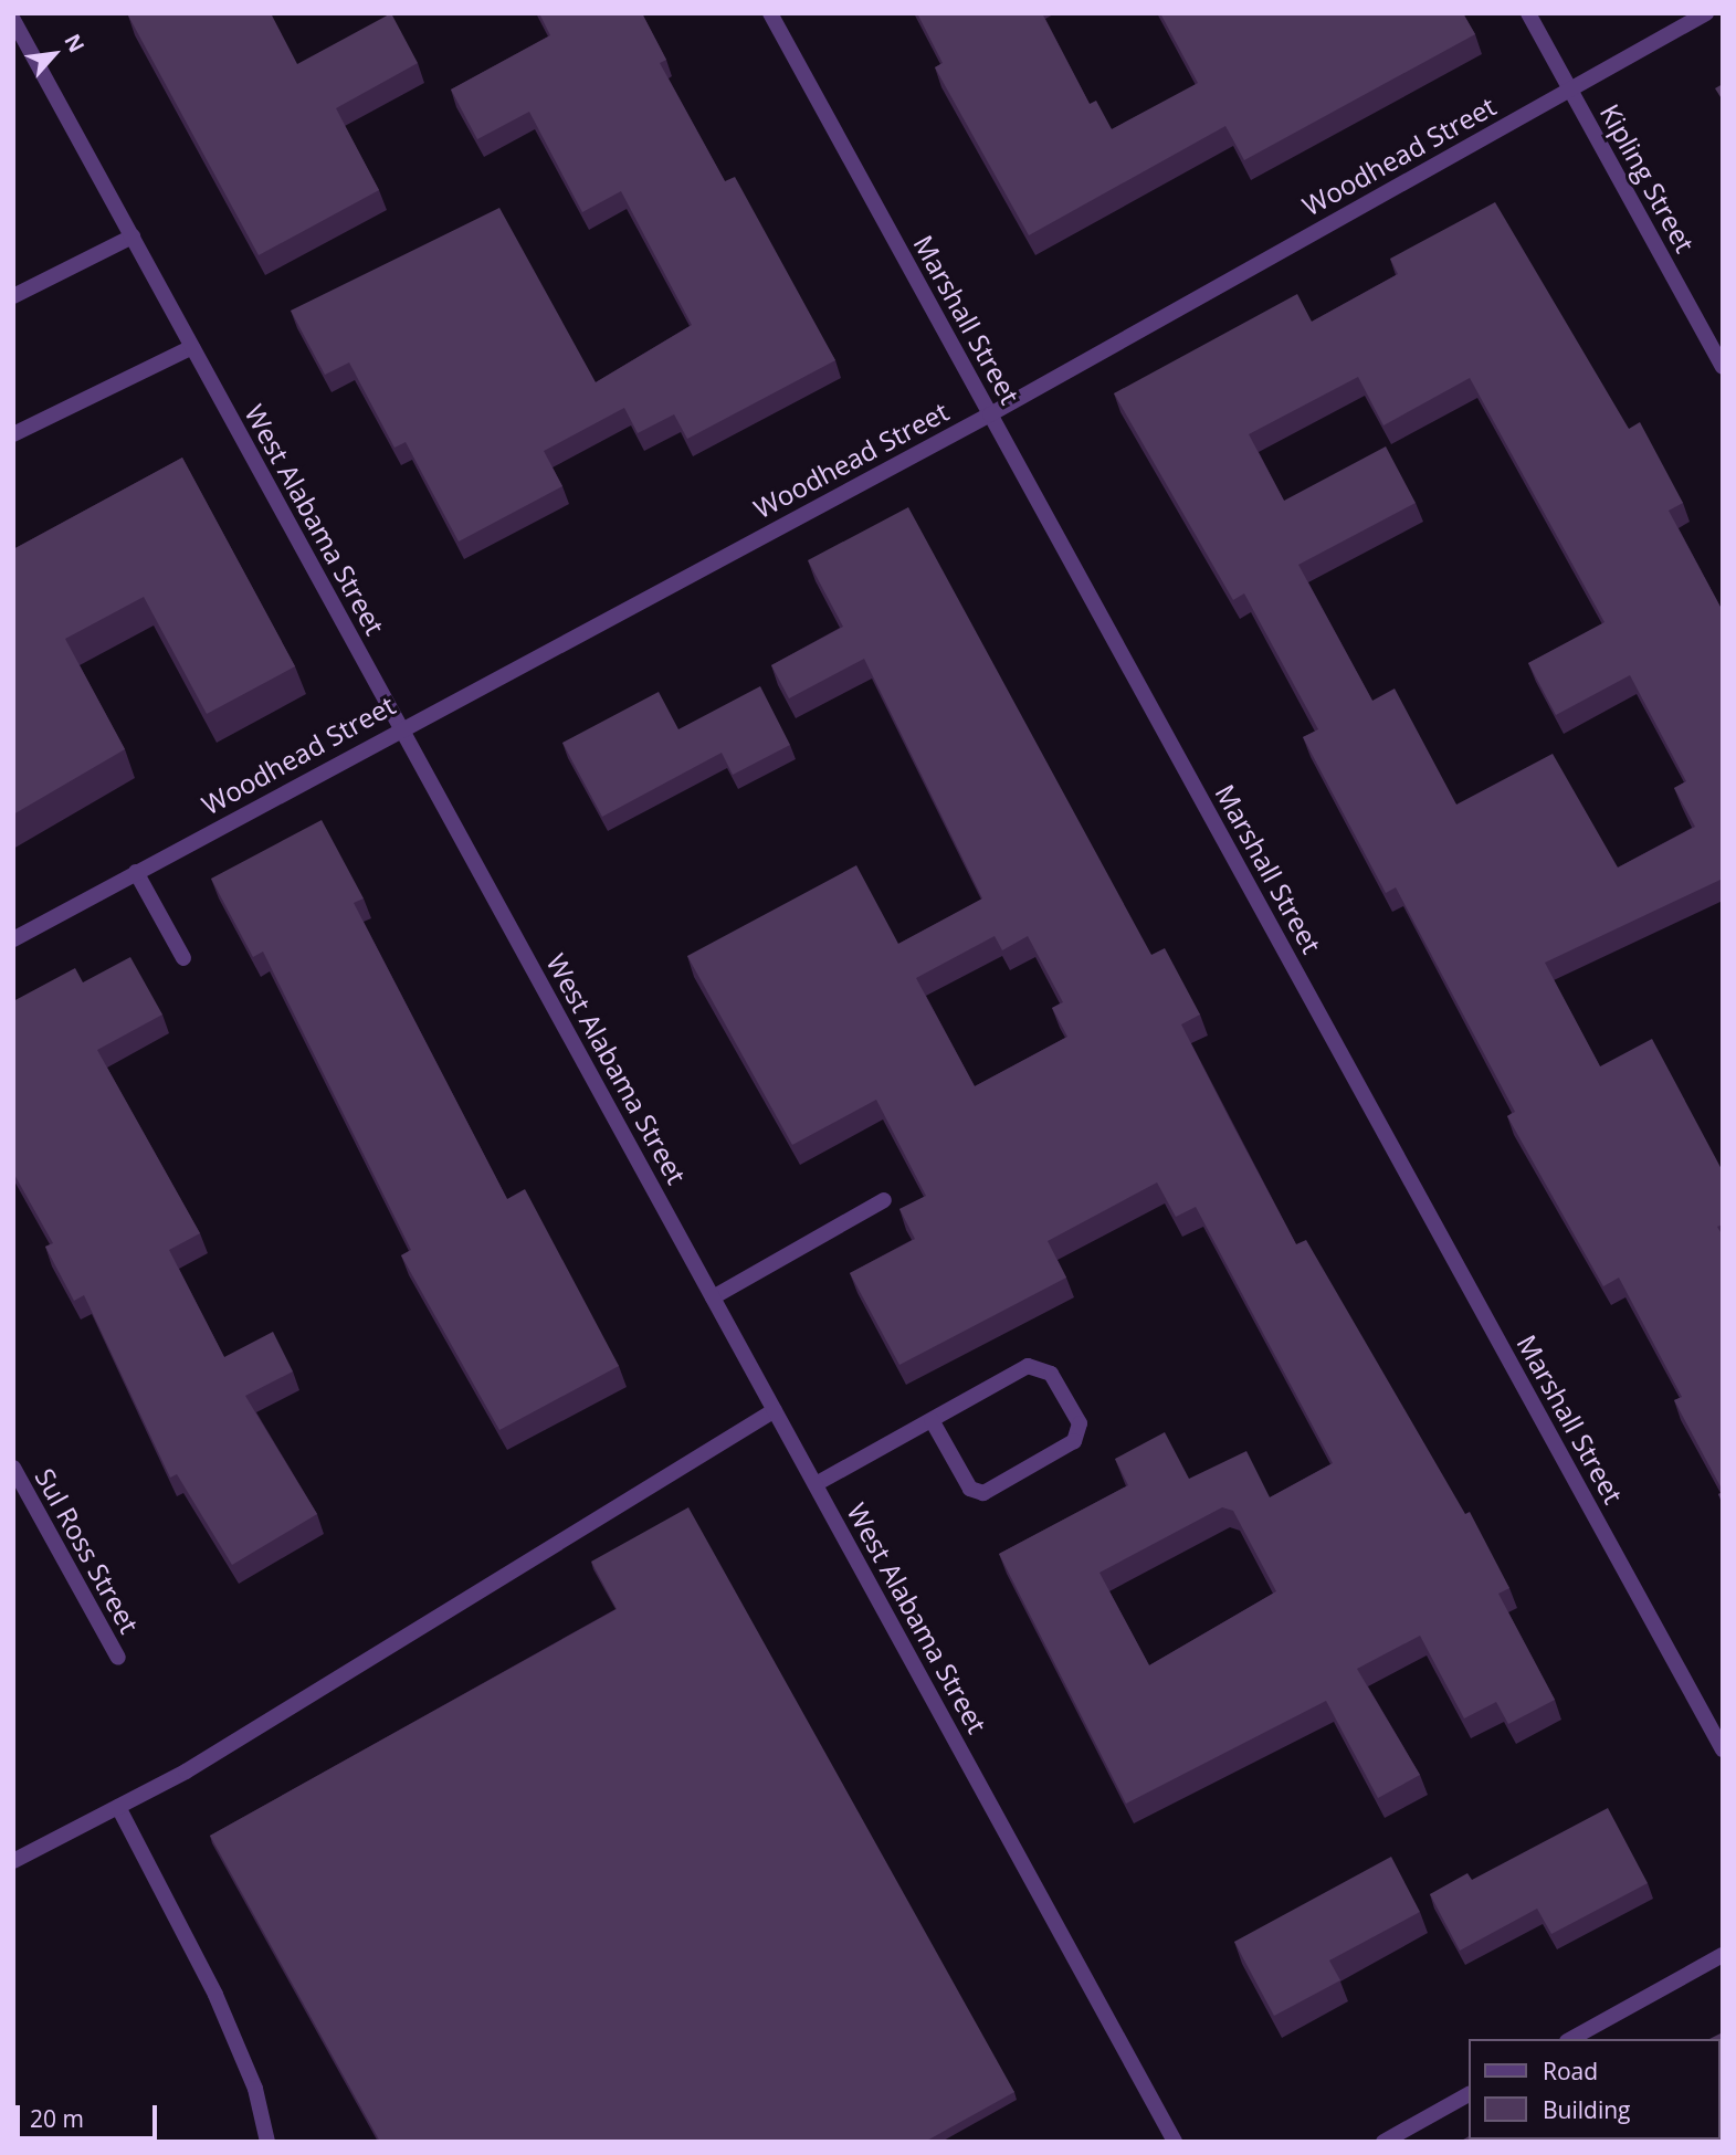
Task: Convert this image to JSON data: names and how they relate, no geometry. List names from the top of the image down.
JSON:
{
  "streets": {
    "street": [
      "Woodhead Street",
      "Kipling Street",
      "Marshall Street",
      "West Alabama Street",
      "Sul Ross Street"
    ]
  },
  "crossings": [
    ["Woodhead Street", "Kipling Street"],
    ["Woodhead Street", "Marshall Street"],
    ["Woodhead Street", "West Alabama Street"]
  ],
  "legend": ["Road", "Building"],
  "scale_bar": "20 m",
  "north": "top right"
}
